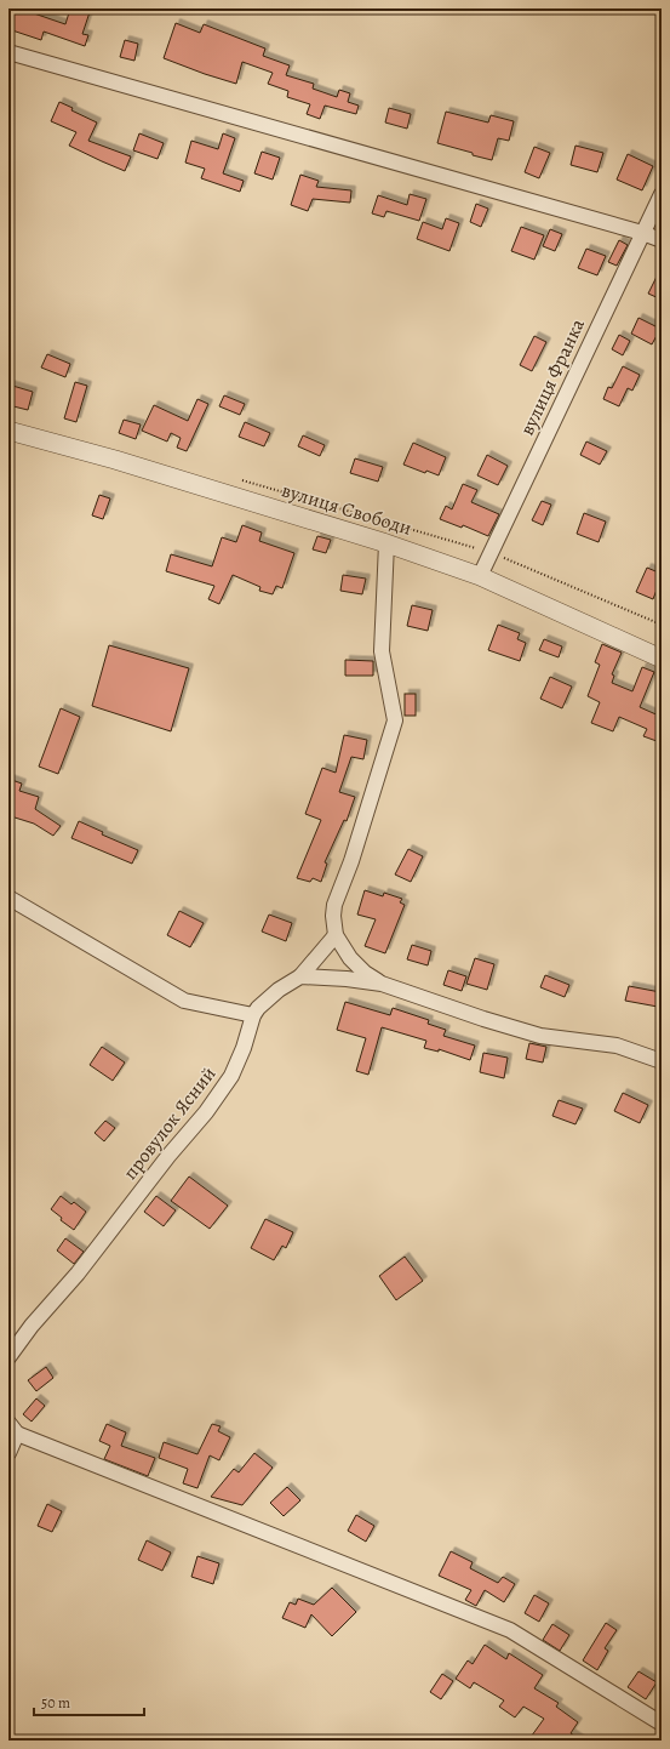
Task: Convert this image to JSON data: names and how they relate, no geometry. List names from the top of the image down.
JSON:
{
  "streets": {
    "street": ["вулиця Франка", "вулиця Свободи", "провулок Ясний"]
  },
  "crossings": [
    ["вулиця Франка", "вулиця Свободи"]
  ],
  "scale_bar": "50 m"
}
